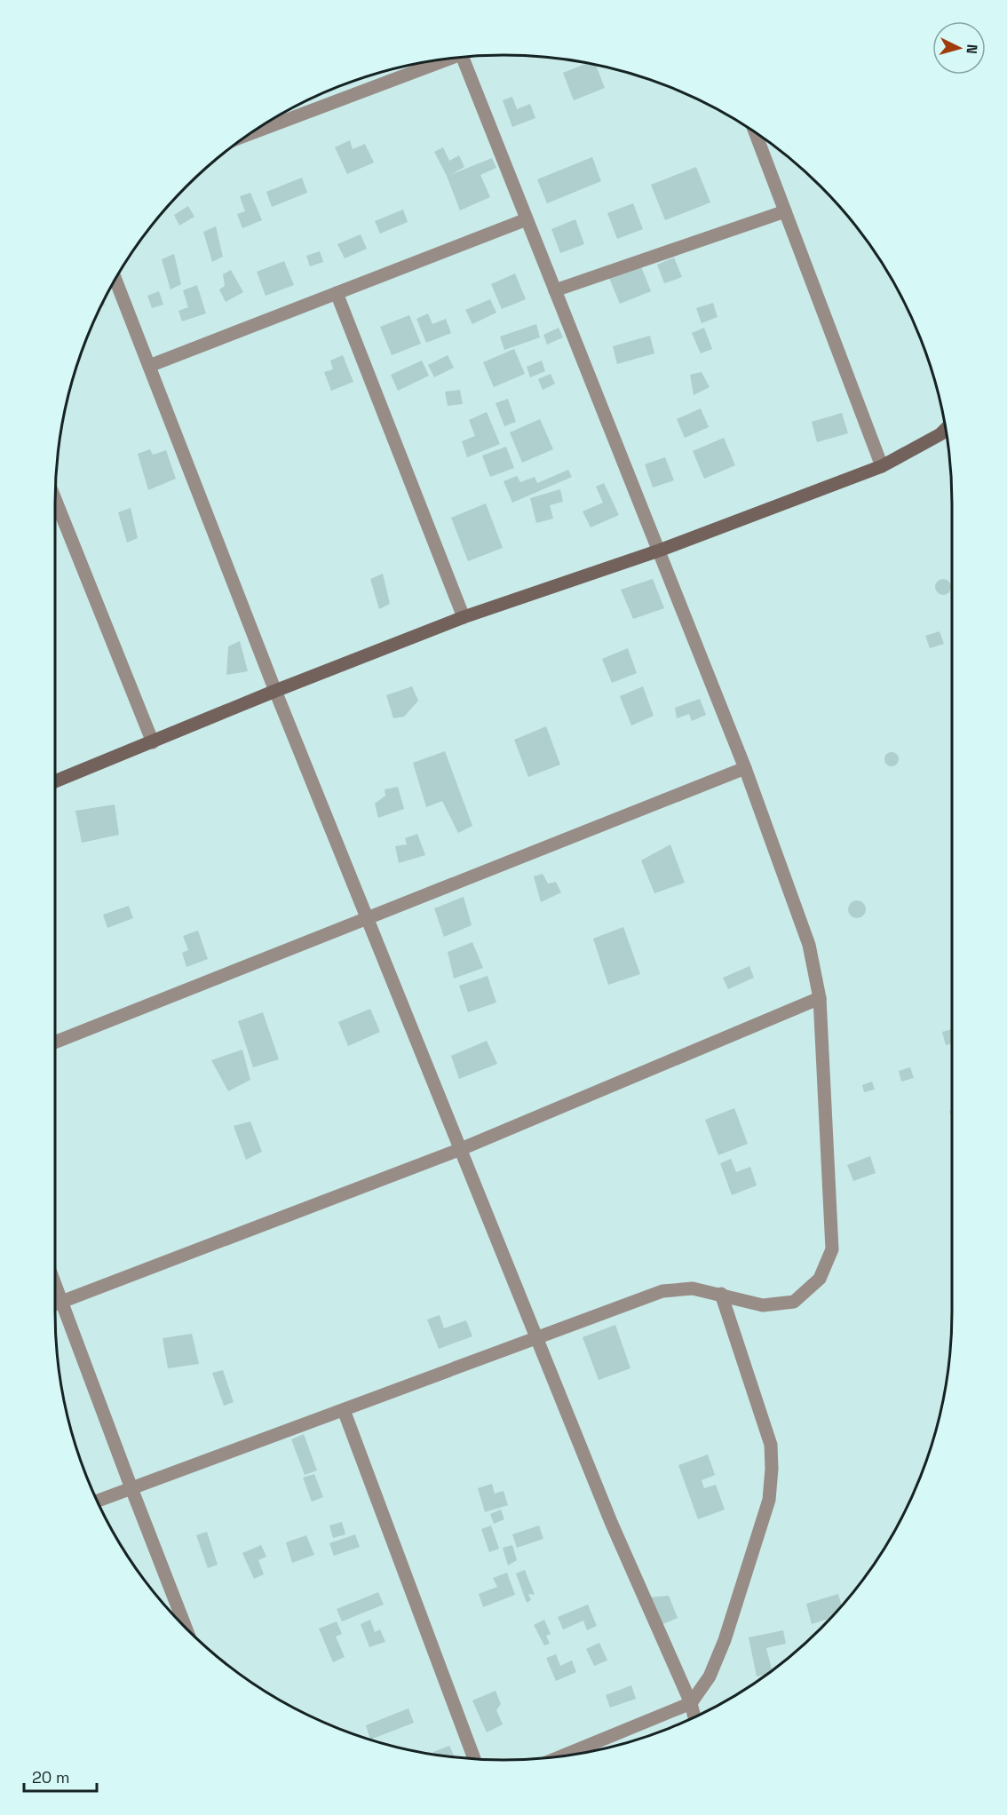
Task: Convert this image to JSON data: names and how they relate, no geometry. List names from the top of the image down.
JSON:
{
  "scale_bar": "20 m",
  "north": "right"
}
